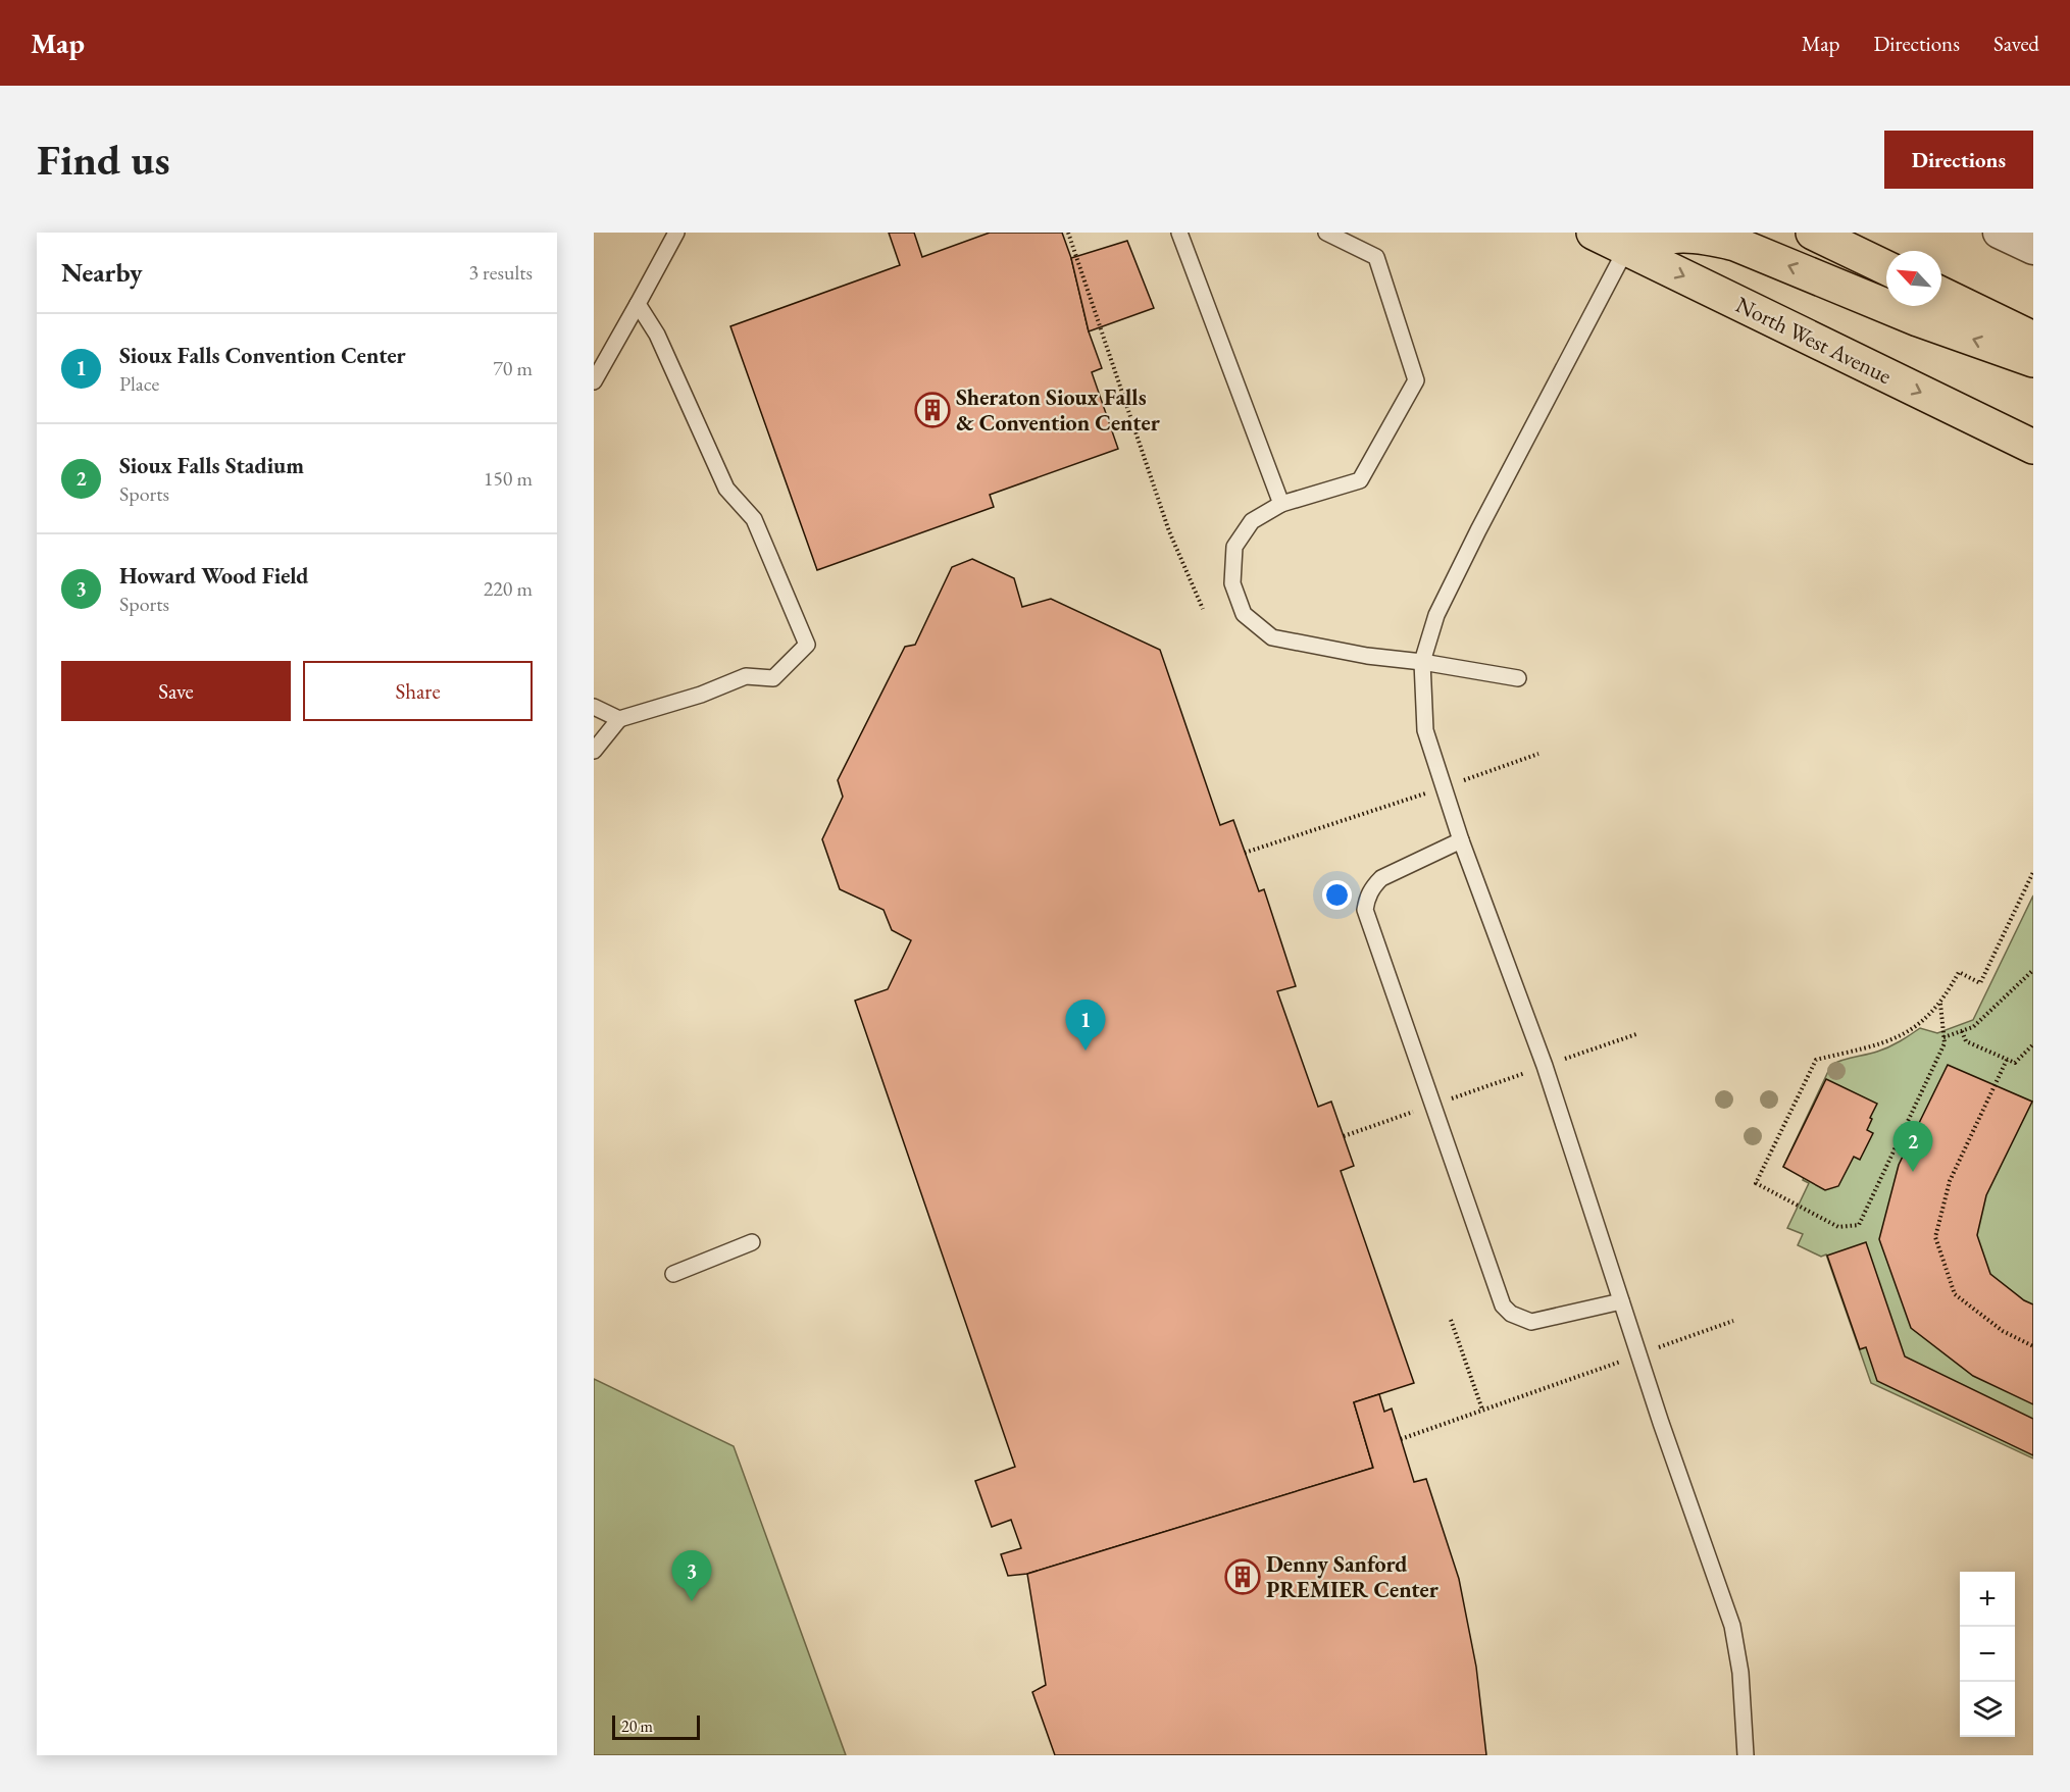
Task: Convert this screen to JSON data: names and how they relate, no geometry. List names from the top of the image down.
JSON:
{
  "streets": {
    "main road": ["North West Avenue"]
  },
  "places": {
    "building": ["Sheraton Sioux Falls & Convention Center", "Denny Sanford PREMIER Center"]
  },
  "scale_bar": "20 m",
  "north": "top left",
  "page": {
    "header": "Map",
    "nav": ["Map", "Directions", "Saved"],
    "buttons": [
      "Directions",
      ["Save", "Share"]
    ],
    "title": "Find us",
    "heading": ["Nearby", "3 results"],
    "list": [
      {
        "mark": "1",
        "name": "Sioux Falls Convention Center",
        "note": "Place",
        "value": "70 m"
      },
      {
        "mark": "2",
        "name": "Sioux Falls Stadium",
        "note": "Sports",
        "value": "150 m"
      },
      {
        "mark": "3",
        "name": "Howard Wood Field",
        "note": "Sports",
        "value": "220 m"
      }
    ],
    "pins": ["1", "2", "3"],
    "map_buttons": ["+", "−"],
    "scale": "20 m"
  }
}
